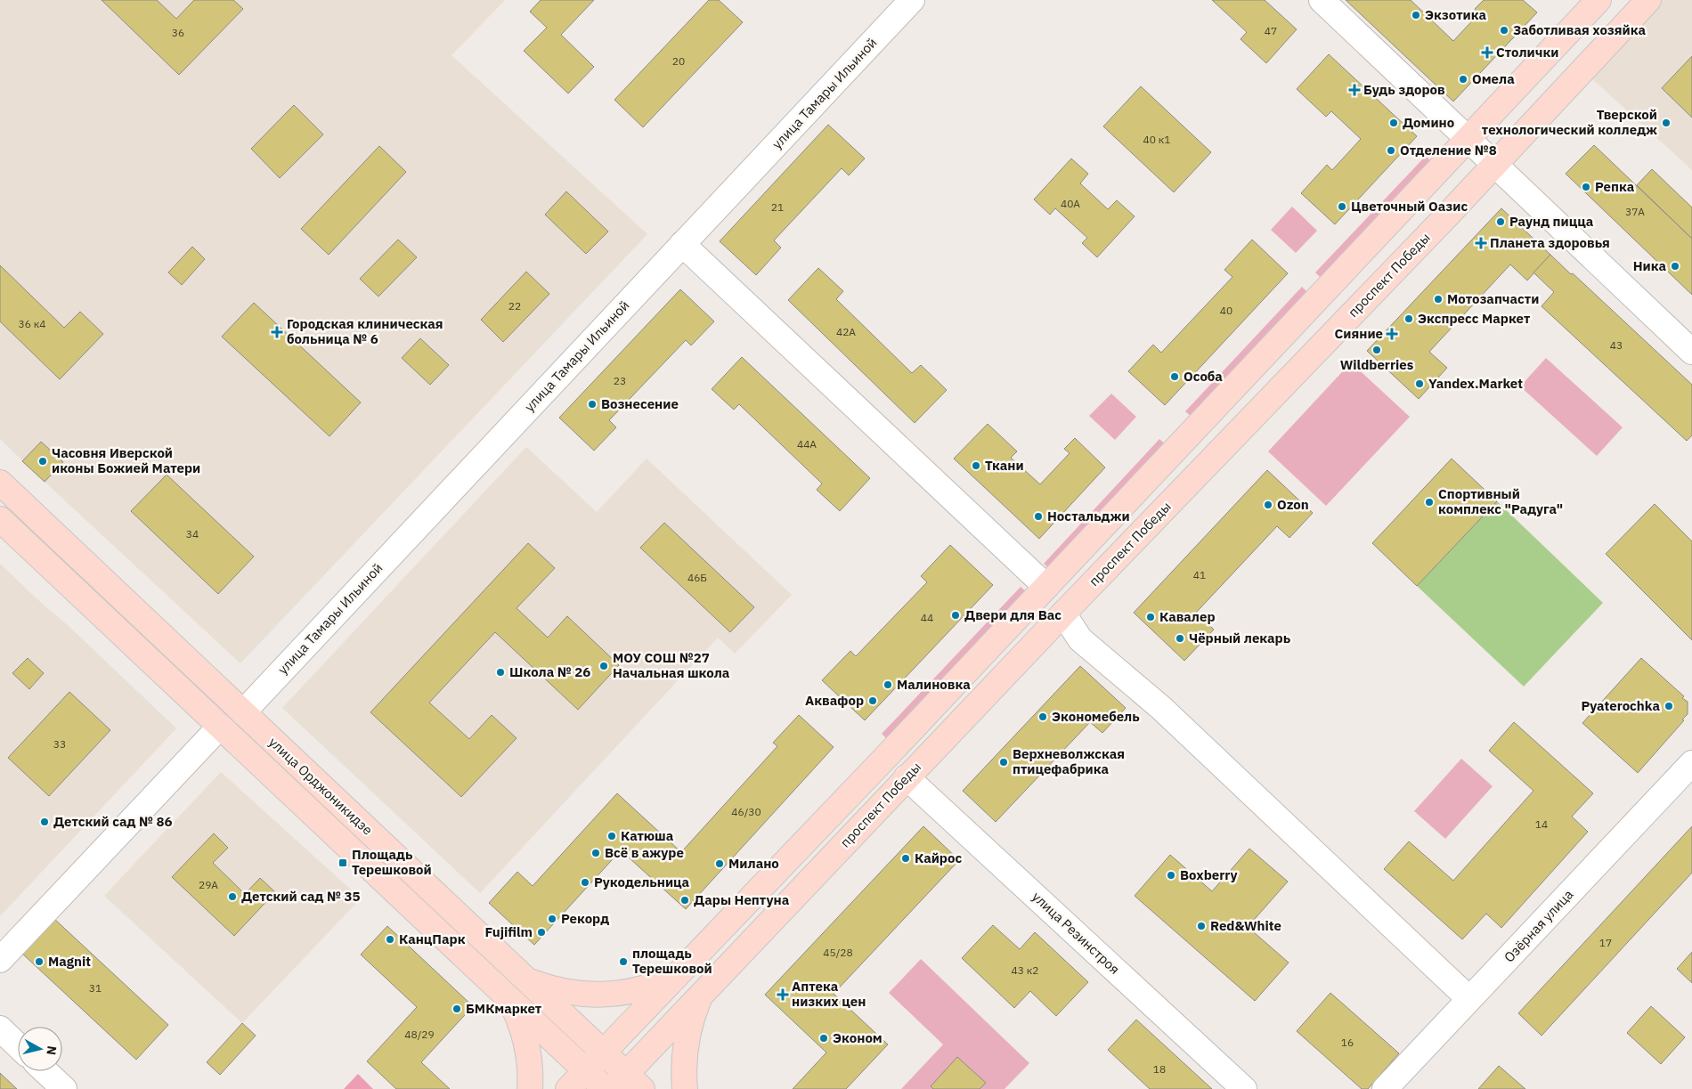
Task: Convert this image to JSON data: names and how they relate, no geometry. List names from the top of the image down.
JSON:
{
  "streets": {
    "main road": ["проспект Победы", "улица Орджоникидзе"],
    "street": ["улица Тамары Ильиной", "Озёрная улица", "улица Резинстроя"]
  },
  "crossings": [
    ["улица Тамары Ильиной", "улица Орджоникидзе"],
    ["проспект Победы", "улица Орджоникидзе"],
    ["проспект Победы", "улица Резинстроя"]
  ],
  "places": {
    "other": [
      "Экзотика",
      "Заботливая хозяйка",
      "Омела",
      "Домино",
      "Тверской технологический колледж",
      "Отделение №8",
      "Репка",
      "Цветочный Оазис",
      "Раунд пицца",
      "Ника",
      "Мотозапчасти",
      "Экспресс Маркет",
      "Wildberries",
      "Особа",
      "Yandex.Market",
      "Вознесение",
      "Часовня Иверской иконы Божией Матери",
      "Ткани",
      "Спортивный комплекс \"Радуга\"",
      "Ozon",
      "Ностальджи",
      "Двери для Вас",
      "Кавалер",
      "Чёрный лекарь",
      "МОУ СОШ №27 Начальная школа",
      "Школа № 26",
      "Малиновка",
      "Аквафор",
      "Pyaterochka",
      "Экономебель",
      "Верхневолжская птицефабрика",
      "Детский сад № 86",
      "Катюша",
      "Всё в ажуре",
      "Кайрос",
      "Милано",
      "Boxberry",
      "Рукодельница",
      "Детский сад № 35",
      "Дары Нептуна",
      "Рекорд",
      "Red&White",
      "Fujifilm",
      "КанцПарк",
      "Magnit",
      "площадь Терешковой",
      "БМКмаркет",
      "Эконом"
    ],
    "health": [
      "Столички",
      "Будь здоров",
      "Планета здоровья",
      "Городская клиническая больница № 6",
      "Сияние",
      "Аптека низких цен"
    ],
    "transit": ["Площадь Терешковой"]
  },
  "house_numbers": [
    "47",
    "36",
    "20",
    "40 к1",
    "40А",
    "21",
    "37А",
    "22",
    "40",
    "36 к4",
    "42А",
    "43",
    "23",
    "44А",
    "34",
    "41",
    "46Б",
    "44",
    "33",
    "46/30",
    "14",
    "29А",
    "17",
    "45/28",
    "43 к2",
    "31",
    "48/29",
    "16",
    "18"
  ],
  "north": "right"
}
